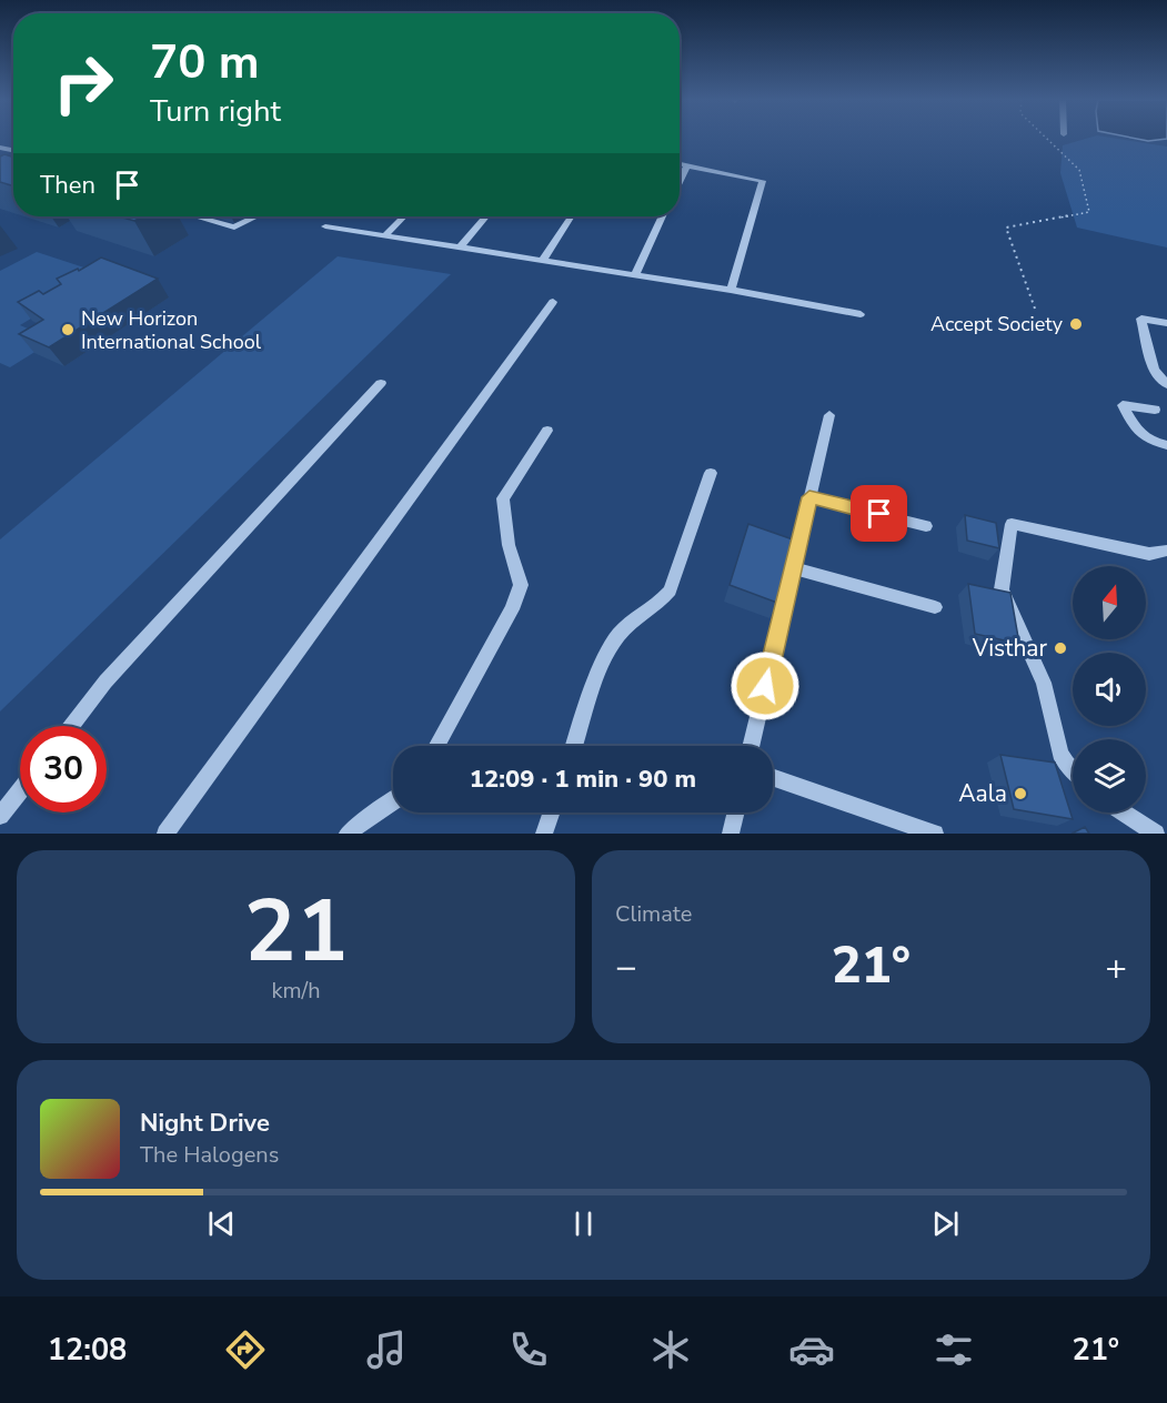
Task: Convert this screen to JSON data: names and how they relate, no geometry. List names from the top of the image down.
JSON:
{
  "places": [
    "Accept Society",
    "New Horizon International School",
    "Visthar",
    "Aala"
  ],
  "north": "top",
  "page": {
    "turn": ["70 m", "Turn right"],
    "then": "Then",
    "limit": "30",
    "trip": "12:09 · 1 min · 90 m",
    "tile": [
      ["21", "km/h"],
      "Climate"
    ],
    "heat": ["−", "21°", "+"],
    "song": ["Night Drive", "The Halogens"],
    "tabs": ["12:08", "21°"]
  }
}
